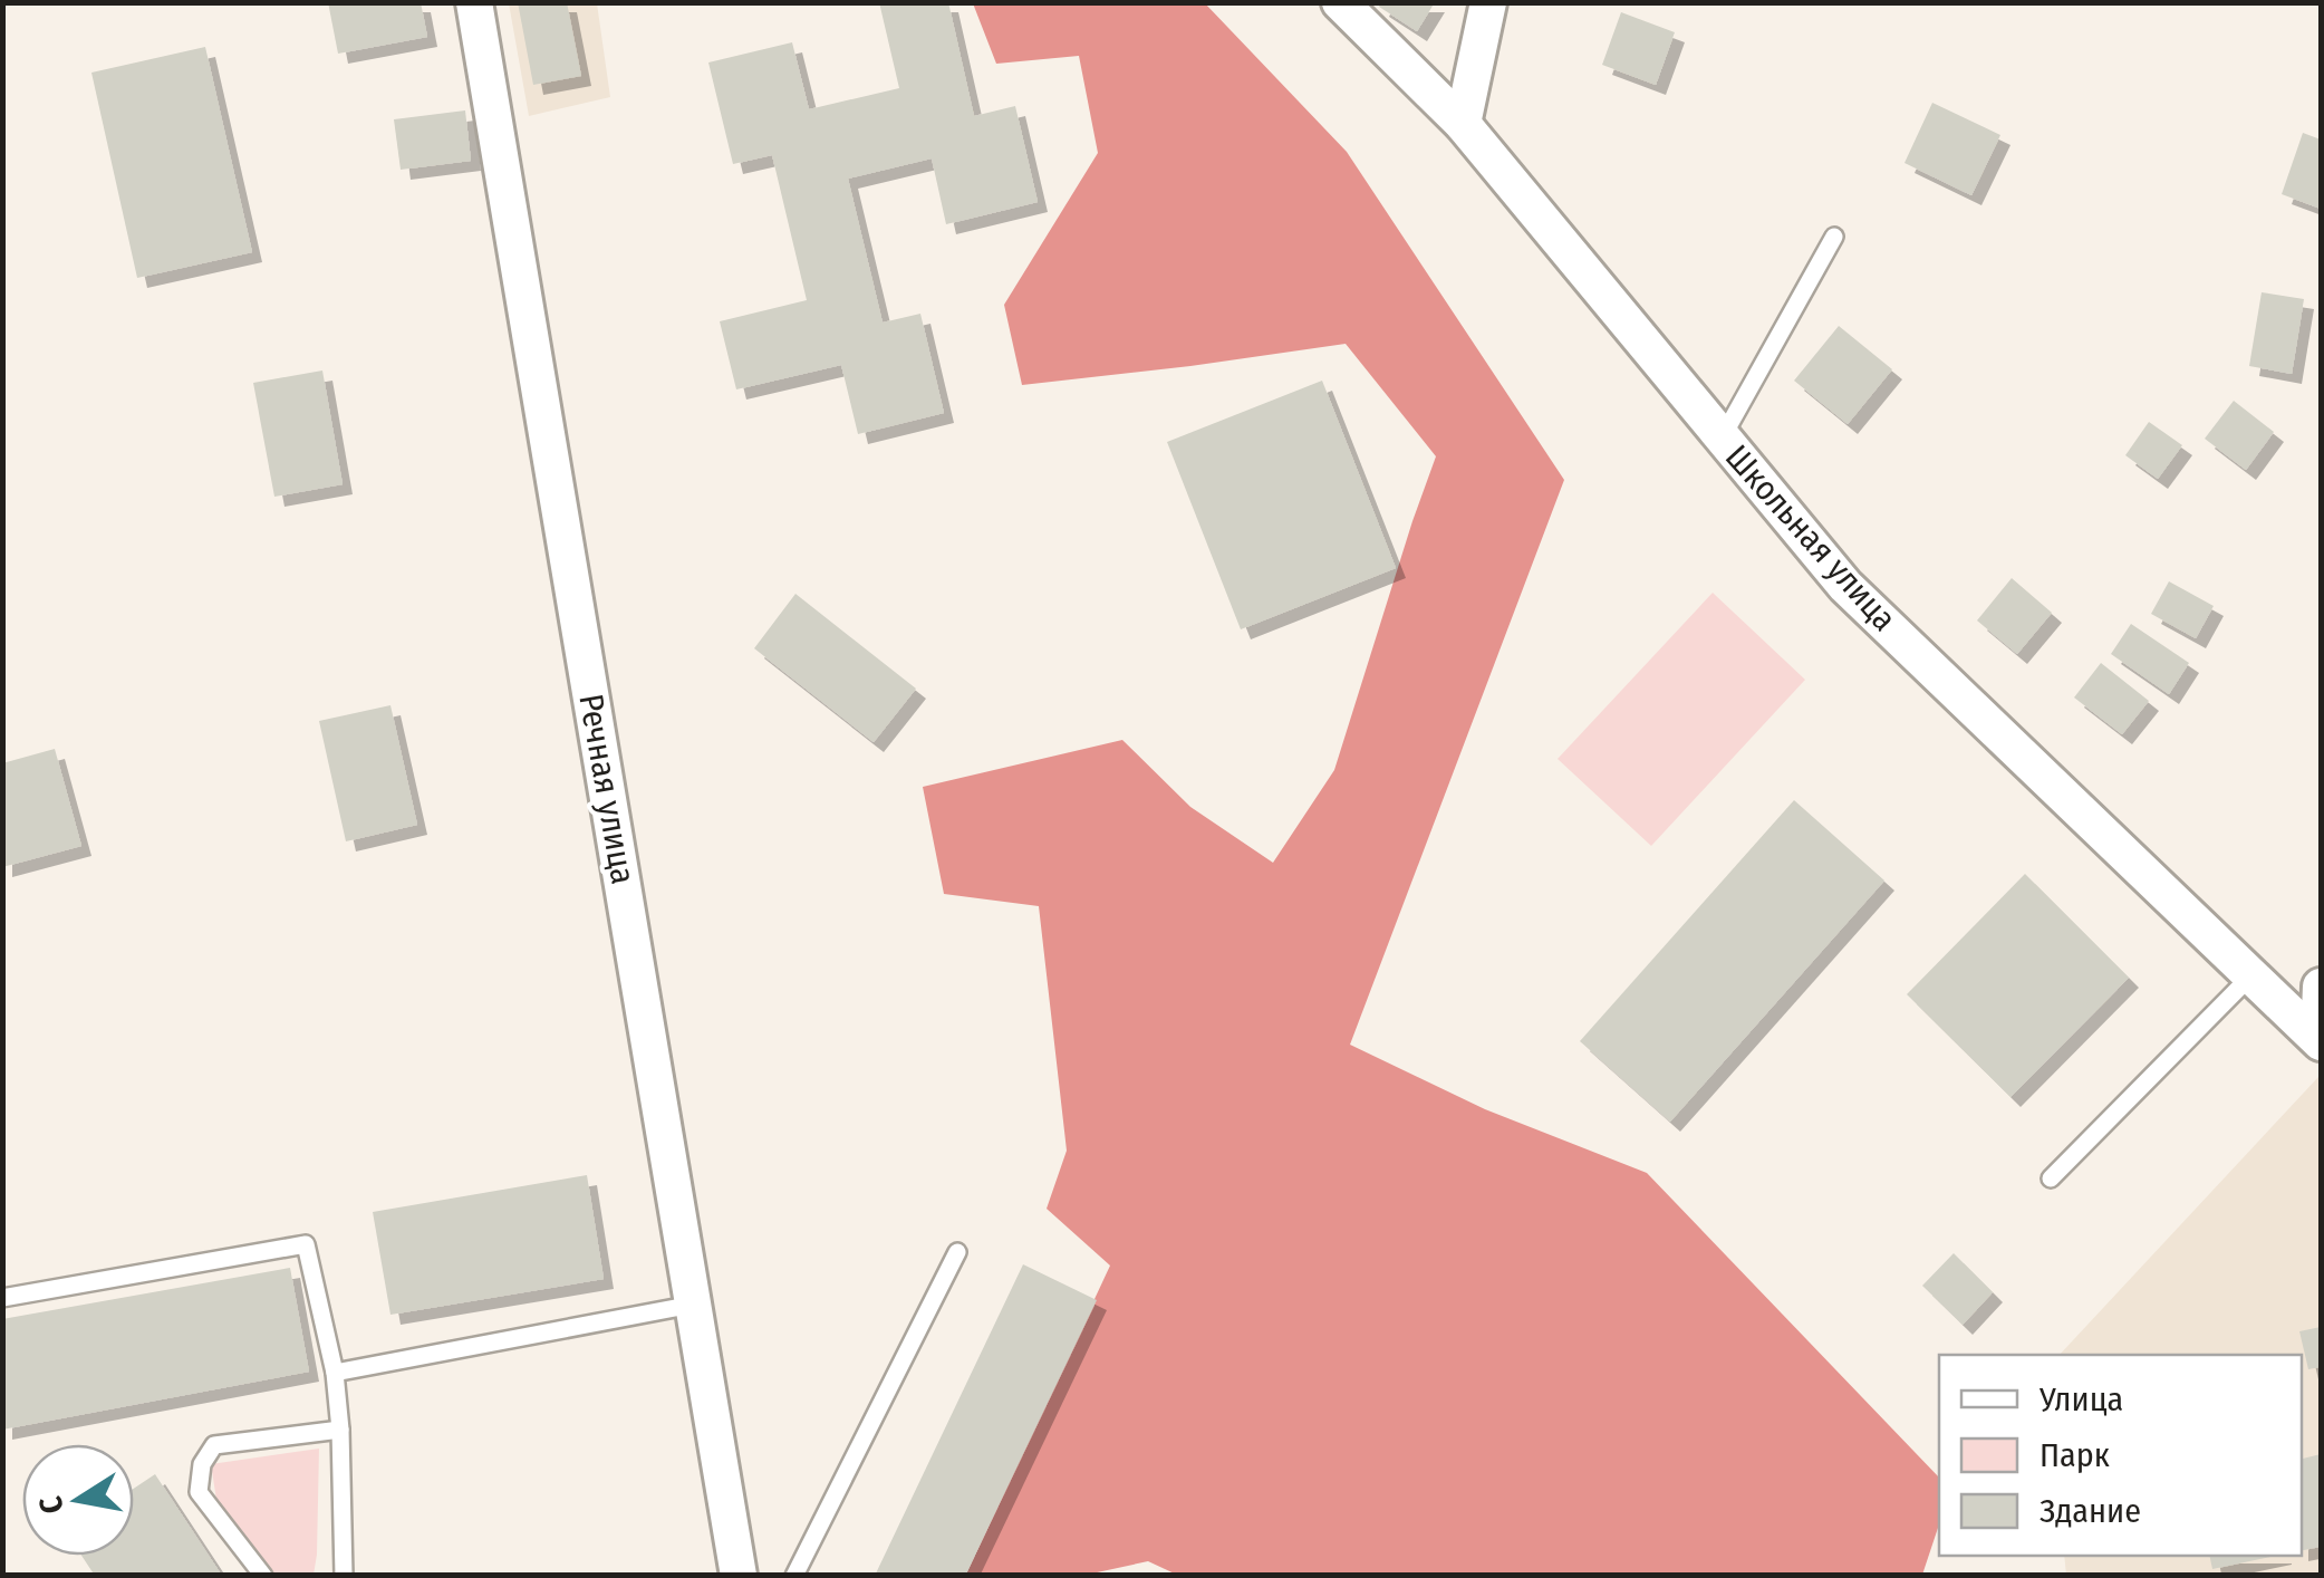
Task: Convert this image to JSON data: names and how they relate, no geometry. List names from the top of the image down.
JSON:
{
  "streets": {
    "street": ["Школьная улица", "Речная улица"]
  },
  "legend": ["Улица", "Парк", "Здание"],
  "north": "left"
}
